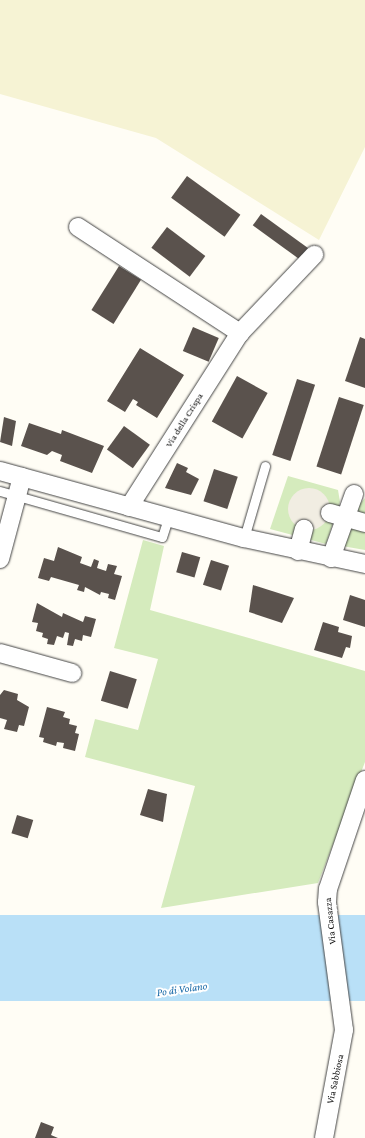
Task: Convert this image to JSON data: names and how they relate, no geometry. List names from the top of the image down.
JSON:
{
  "streets": {
    "street": ["Via della Crispa", "Via Casazza", "Via Sabbiosa"]
  },
  "crossings": [
    ["Via Casazza", "Via Sabbiosa"]
  ],
  "water": ["Po di Volano"]
}
